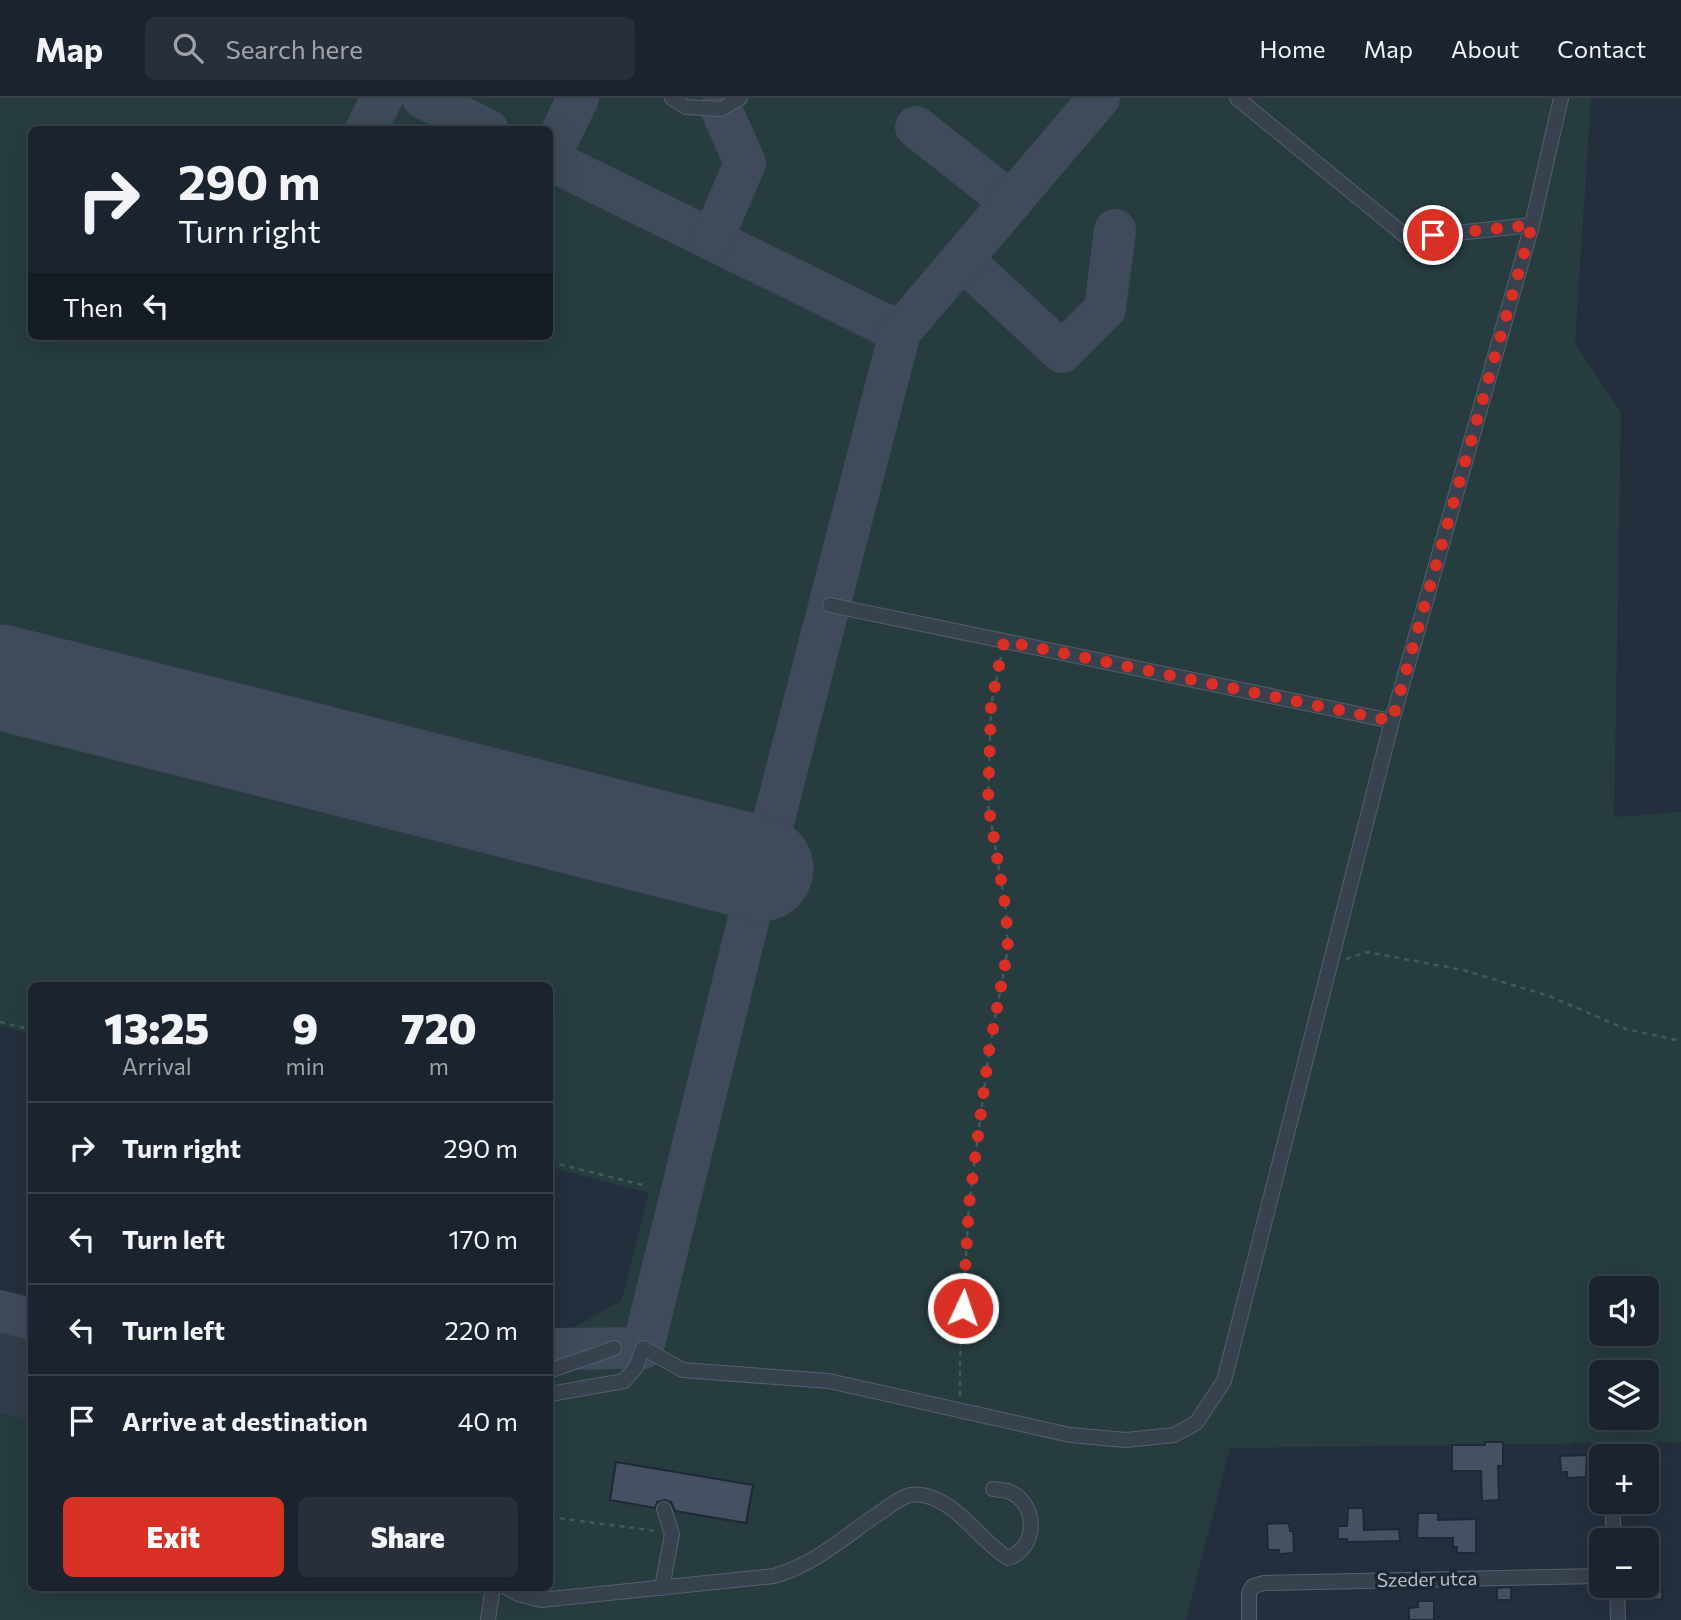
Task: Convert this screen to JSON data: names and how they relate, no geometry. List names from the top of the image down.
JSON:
{
  "streets": {
    "street": ["Szeder utca"]
  },
  "page": {
    "header": "Map",
    "search": "Search here",
    "nav": [
      "Home",
      "Map",
      "About",
      "Contact"
    ],
    "turn": ["290 m", "Turn right"],
    "then": "Then",
    "eta": [
      "13:25",
      "Arrival",
      "9",
      "min",
      "720",
      "m"
    ],
    "list": [
      {
        "name": "Turn right",
        "value": "290 m"
      },
      {
        "name": "Turn left",
        "value": "170 m"
      },
      {
        "name": "Turn left",
        "value": "220 m"
      },
      {
        "name": "Arrive at destination",
        "value": "40 m"
      }
    ],
    "map_buttons": ["+", "−"],
    "buttons": ["Exit", "Share"]
  }
}
